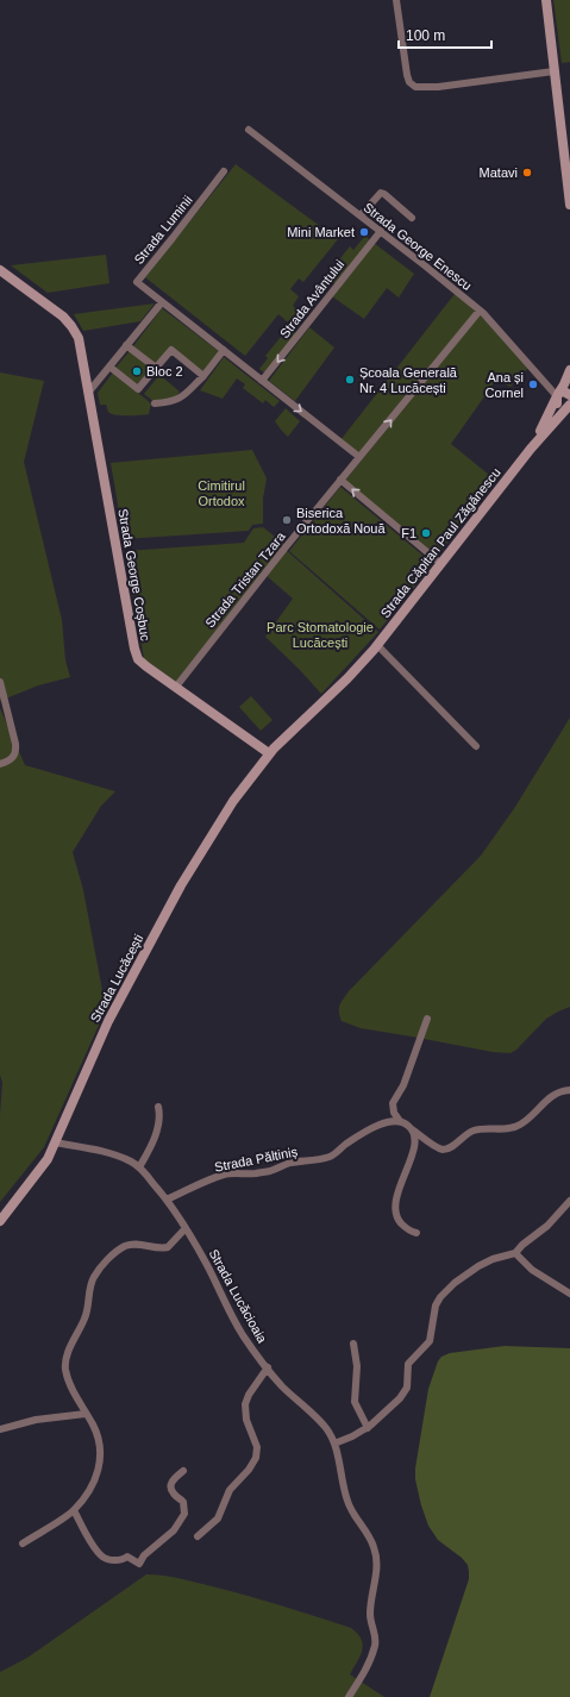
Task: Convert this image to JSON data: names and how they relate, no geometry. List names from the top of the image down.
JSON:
{
  "streets": {
    "main road": ["Strada Căpitan Paul Zăgănescu", "Strada George Coșbuc", "Strada Lucăcești"],
    "street": [
      "Strada Luminii",
      "Strada George Enescu",
      "Strada Avântului",
      "Strada Tristan Tzara",
      "Strada Păltiniș",
      "Strada Lucăcioaia"
    ]
  },
  "crossings": [
    ["Strada Luminii", "Strada Avântului"],
    ["Strada Luminii", "Strada Tristan Tzara"],
    ["Strada George Enescu", "Strada Avântului"],
    ["Strada George Enescu", "Strada Căpitan Paul Zăgănescu"],
    ["Strada George Enescu", "Strada Tristan Tzara"],
    ["Strada Căpitan Paul Zăgănescu", "Strada George Coșbuc"],
    ["Strada Căpitan Paul Zăgănescu", "Strada Lucăcești"],
    ["Strada George Coșbuc", "Strada Tristan Tzara"],
    ["Strada George Coșbuc", "Strada Lucăcești"],
    ["Strada Lucăcești", "Strada Lucăcioaia"],
    ["Strada Păltiniș", "Strada Lucăcioaia"]
  ],
  "one_way": ["Strada Avântului", "Strada Tristan Tzara"],
  "parks": ["Cimitirul Ortodox", "Parc Stomatologie Lucăcești"],
  "places": [
    "Matavi",
    "Mini Market",
    "Bloc 2",
    "Școala Generală Nr. 4 Lucăcești",
    "Ana și Cornel",
    "Biserica Ortodoxă Nouă",
    "F1"
  ],
  "scale_bar": "100 m"
}
